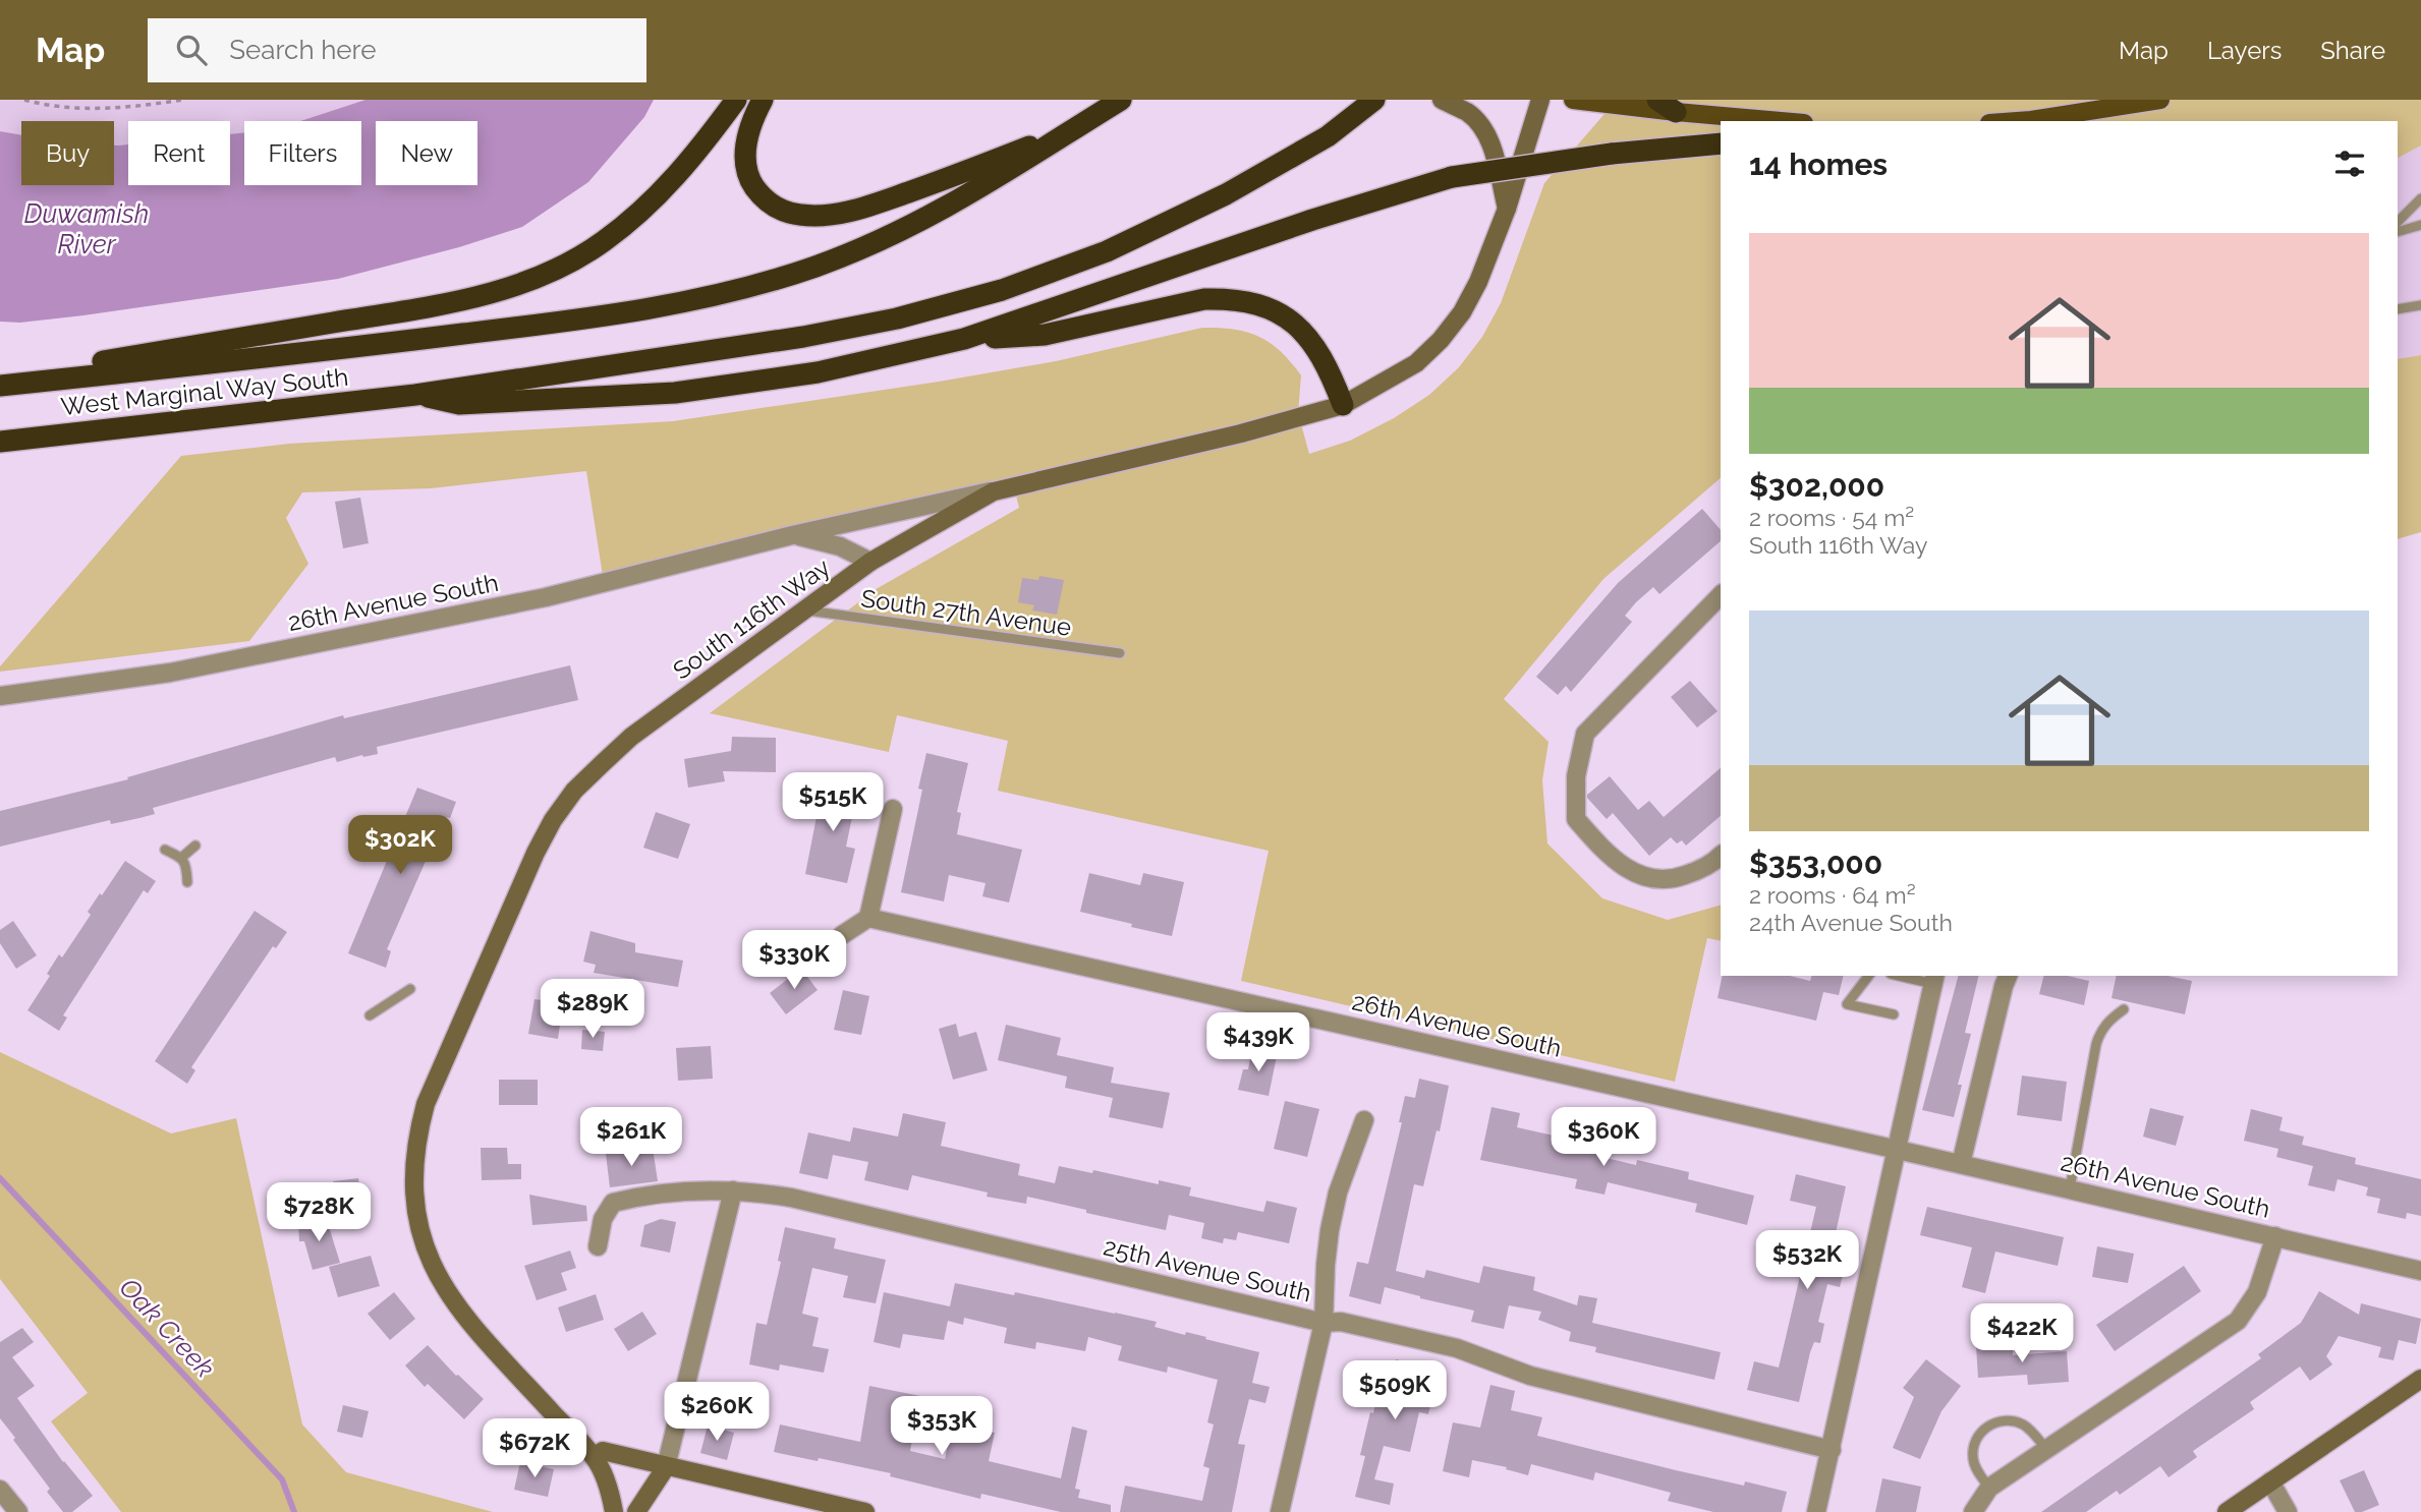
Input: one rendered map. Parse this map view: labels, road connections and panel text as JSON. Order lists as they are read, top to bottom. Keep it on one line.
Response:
{"streets":{"highway":["West Marginal Way South"],"street":["26th Avenue South","South 116th Way","25th Avenue South"],"lane":["South 27th Avenue"]},"crossings":[["26th Avenue South","South 116th Way"],["South 27th Avenue","South 116th Way"]],"water":["Duwamish River","Oak Creek"],"page":{"header":"Map","search":"Search here","nav":["Map","Layers","Share"],"chip":["Buy","Rent","Filters","New"],"heading":"14 homes","list":[{"name":"$302,000","note":"2 rooms · 54 m² · South 116th Way"},{"name":"$353,000","note":"2 rooms · 64 m² · 24th Avenue South"}],"price":["$515K","$302K","$330K","$289K","$439K","$261K","$360K","$728K","$532K","$422K","$509K","$260K","$353K","$672K"]}}
